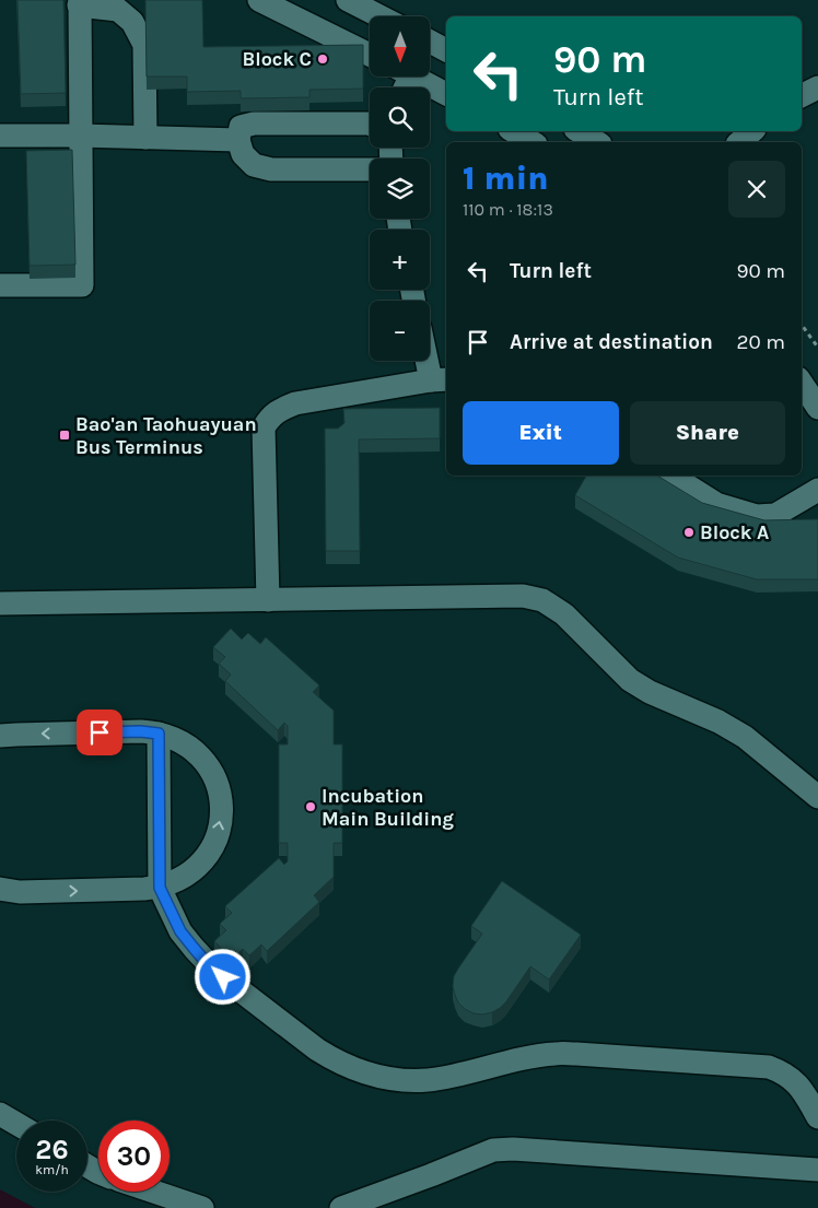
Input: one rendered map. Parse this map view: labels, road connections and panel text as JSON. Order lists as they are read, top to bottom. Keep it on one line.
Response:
{"places":{"other":["Block C","Block A","Incubation Main Building"],"transit":["Bao'an Taohuayuan Bus Terminus"]},"north":"bottom","page":{"map_buttons":["+","−"],"turn":["90 m","Turn left"],"heading":["1 min","110 m · 18:13"],"list":[{"name":"Turn left","value":"90 m"},{"name":"Arrive at destination","value":"20 m"}],"buttons":["Exit","Share"],"speed":"26 km/h","limit":"30"}}
